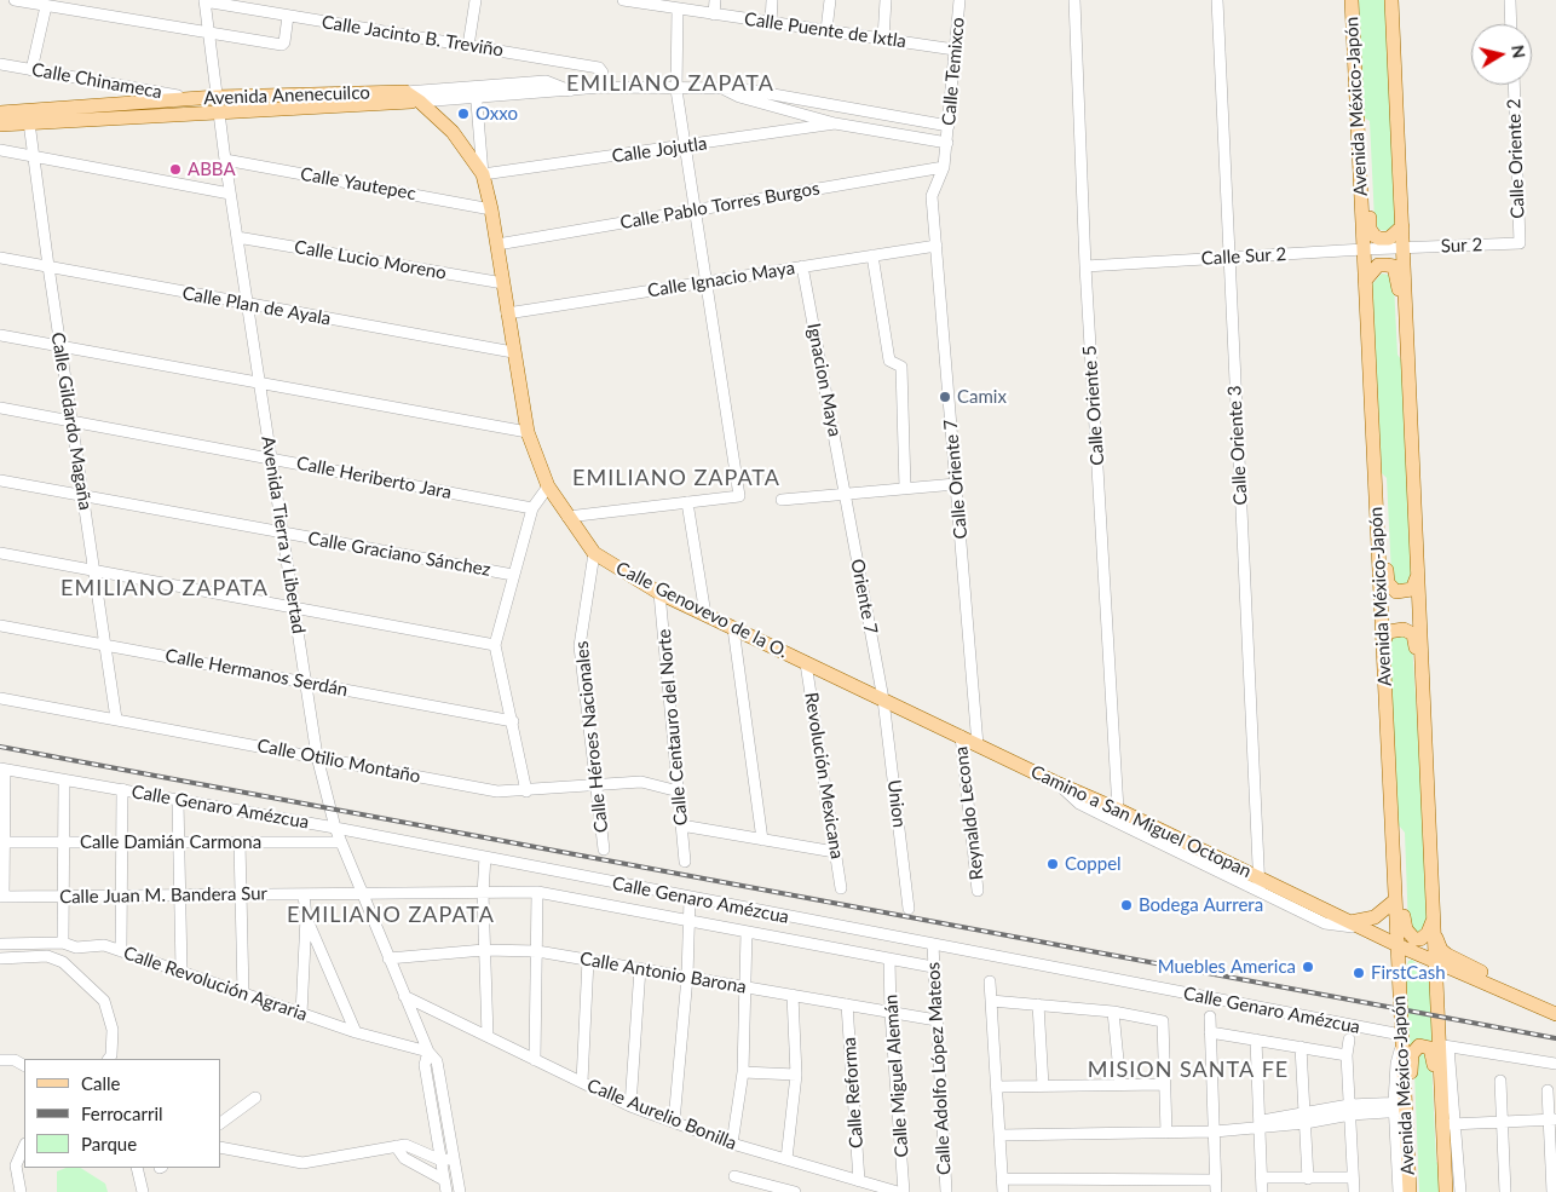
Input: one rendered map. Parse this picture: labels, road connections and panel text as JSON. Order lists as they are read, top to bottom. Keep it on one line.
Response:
{"streets":{"main road":["Avenida Anenecuilco","Avenida México-Japón","Calle Genovevo de la O.","Camino a San Miguel Octopan"],"street":["Calle Puente de Ixtla","Calle Jacinto B. Treviño","Calle Temixco","Calle Chinameca","Calle Jojutla","Calle Oriente 2","Calle Yautepec","Calle Pablo Torres Burgos","Sur 2","Calle Sur 2","Calle Lucio Moreno","Calle Ignacio Maya","Calle Plan de Ayala","Ignacion Maya","Calle Oriente 5","Calle Gildardo Magaña","Calle Oriente 3","Calle Heriberto Jara","Calle Oriente 7","Avenida Tierra y Libertad","Calle Graciano Sánchez","Oriente 7","Calle Hermanos Serdán","Calle Centauro del Norte","Calle Héroes Nacionales","Calle Otilio Montaño","Revolución Mexicana","Union","Calle Genaro Amézcua","Reynaldo Lecona","Calle Damián Carmona","Calle Juan M. Bandera Sur","Calle Antonio Barona","Calle Revolución Agraria","Calle Adolfo López Mateos","Calle Miguel Alemán","Calle Reforma","Calle Aurelio Bonilla"]},"crossings":[["Calle Puente de Ixtla","Calle Temixco"],["Calle Jacinto B. Treviño","Avenida Anenecuilco"],["Calle Jacinto B. Treviño","Avenida Tierra y Libertad"],["Calle Temixco","Avenida Anenecuilco"],["Calle Temixco","Calle Oriente 7"],["Calle Chinameca","Avenida Anenecuilco"],["Avenida Anenecuilco","Calle Jojutla"],["Avenida Anenecuilco","Calle Gildardo Magaña"],["Avenida Anenecuilco","Calle Oriente 7"],["Avenida Anenecuilco","Avenida Tierra y Libertad"],["Avenida Anenecuilco","Calle Genovevo de la O."],["Avenida México-Japón","Sur 2"],["Avenida México-Japón","Calle Sur 2"],["Avenida México-Japón","Calle Genaro Amézcua"],["Avenida México-Japón","Camino a San Miguel Octopan"],["Calle Jojutla","Calle Genovevo de la O."],["Calle Oriente 2","Sur 2"],["Calle Yautepec","Avenida Tierra y Libertad"],["Calle Yautepec","Calle Genovevo de la O."],["Calle Pablo Torres Burgos","Calle Oriente 7"],["Calle Pablo Torres Burgos","Calle Genovevo de la O."],["Sur 2","Calle Sur 2"],["Calle Sur 2","Calle Oriente 5"],["Calle Sur 2","Calle Oriente 3"],["Calle Lucio Moreno","Avenida Tierra y Libertad"],["Calle Lucio Moreno","Calle Genovevo de la O."],["Calle Ignacio Maya","Ignacion Maya"],["Calle Ignacio Maya","Calle Oriente 7"],["Calle Ignacio Maya","Calle Genovevo de la O."],["Calle Plan de Ayala","Calle Gildardo Magaña"],["Calle Plan de Ayala","Avenida Tierra y Libertad"],["Calle Plan de Ayala","Calle Genovevo de la O."],["Ignacion Maya","Oriente 7"],["Calle Oriente 5","Camino a San Miguel Octopan"],["Calle Gildardo Magaña","Calle Heriberto Jara"],["Calle Gildardo Magaña","Calle Graciano Sánchez"],["Calle Gildardo Magaña","Calle Hermanos Serdán"],["Calle Gildardo Magaña","Calle Otilio Montaño"],["Calle Oriente 3","Camino a San Miguel Octopan"],["Calle Heriberto Jara","Avenida Tierra y Libertad"],["Calle Oriente 7","Camino a San Miguel Octopan"],["Avenida Tierra y Libertad","Calle Graciano Sánchez"],["Avenida Tierra y Libertad","Calle Hermanos Serdán"],["Avenida Tierra y Libertad","Calle Otilio Montaño"],["Avenida Tierra y Libertad","Calle Genaro Amézcua"],["Avenida Tierra y Libertad","Calle Damián Carmona"],["Avenida Tierra y Libertad","Calle Juan M. Bandera Sur"],["Avenida Tierra y Libertad","Calle Antonio Barona"],["Avenida Tierra y Libertad","Calle Revolución Agraria"],["Avenida Tierra y Libertad","Calle Aurelio Bonilla"],["Oriente 7","Calle Genovevo de la O."],["Oriente 7","Union"],["Oriente 7","Camino a San Miguel Octopan"],["Calle Genovevo de la O.","Calle Centauro del Norte"],["Calle Genovevo de la O.","Calle Héroes Nacionales"],["Calle Genovevo de la O.","Revolución Mexicana"],["Calle Genovevo de la O.","Union"],["Calle Genovevo de la O.","Camino a San Miguel Octopan"],["Calle Centauro del Norte","Calle Otilio Montaño"],["Calle Héroes Nacionales","Calle Otilio Montaño"],["Union","Camino a San Miguel Octopan"],["Calle Genaro Amézcua","Calle Adolfo López Mateos"],["Reynaldo Lecona","Camino a San Miguel Octopan"],["Calle Juan M. Bandera Sur","Calle Adolfo López Mateos"],["Calle Juan M. Bandera Sur","Calle Miguel Alemán"],["Calle Antonio Barona","Calle Adolfo López Mateos"],["Calle Antonio Barona","Calle Miguel Alemán"],["Calle Antonio Barona","Calle Reforma"],["Calle Reforma","Calle Aurelio Bonilla"]],"districts":["EMILIANO ZAPATA","EMILIANO ZAPATA","EMILIANO ZAPATA","EMILIANO ZAPATA","MISION SANTA FE"],"places":["Oxxo","ABBA","Camix","Coppel","Bodega Aurrera","Muebles America","FirstCash"],"legend":["Calle","Ferrocarril","Parque"],"north":"right"}
